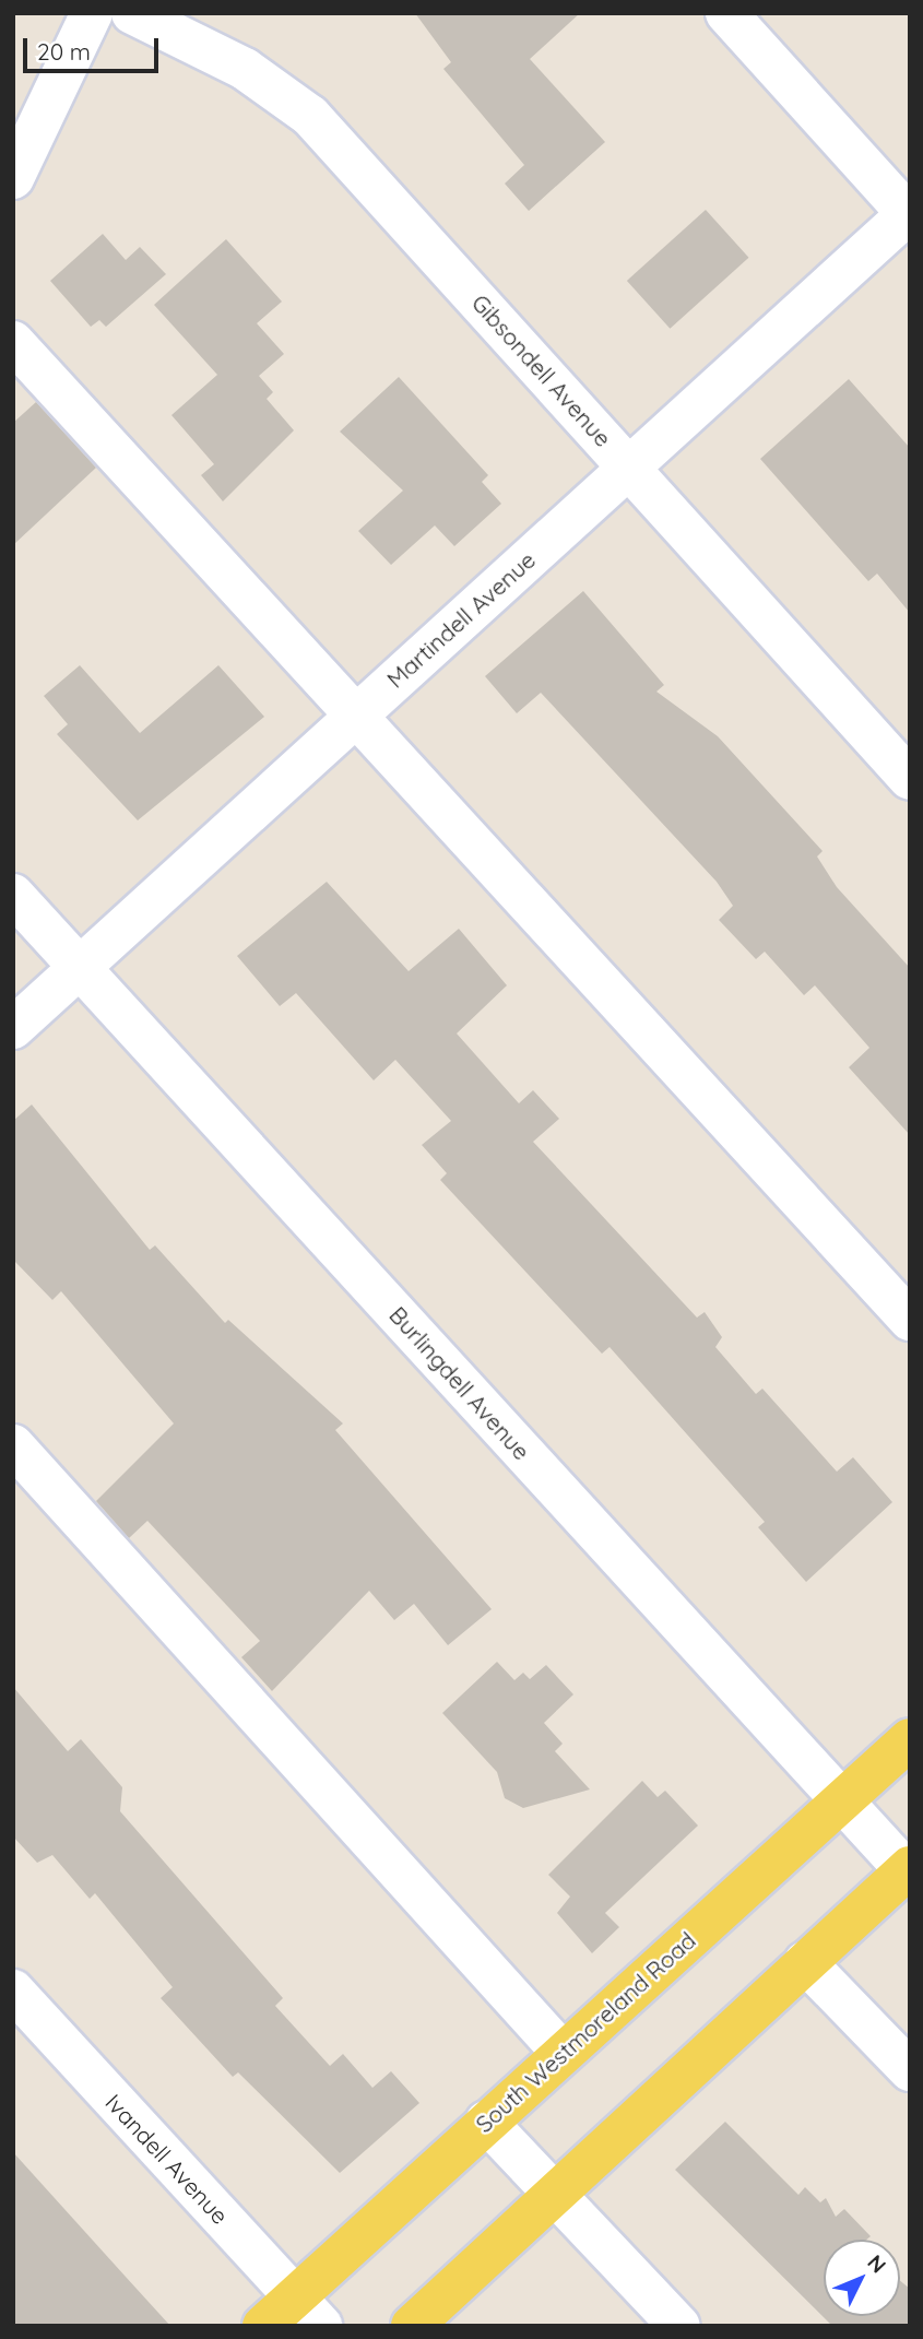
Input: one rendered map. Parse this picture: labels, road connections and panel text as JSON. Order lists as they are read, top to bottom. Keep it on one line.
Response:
{"streets":{"main road":["South Westmoreland Road"],"street":["Gibsondell Avenue","Martindell Avenue","Burlingdell Avenue","Ivandell Avenue"]},"crossings":[["Gibsondell Avenue","Martindell Avenue"],["Martindell Avenue","Burlingdell Avenue"],["Burlingdell Avenue","South Westmoreland Road"],["South Westmoreland Road","Ivandell Avenue"]],"scale_bar":"20 m","north":"top right"}
